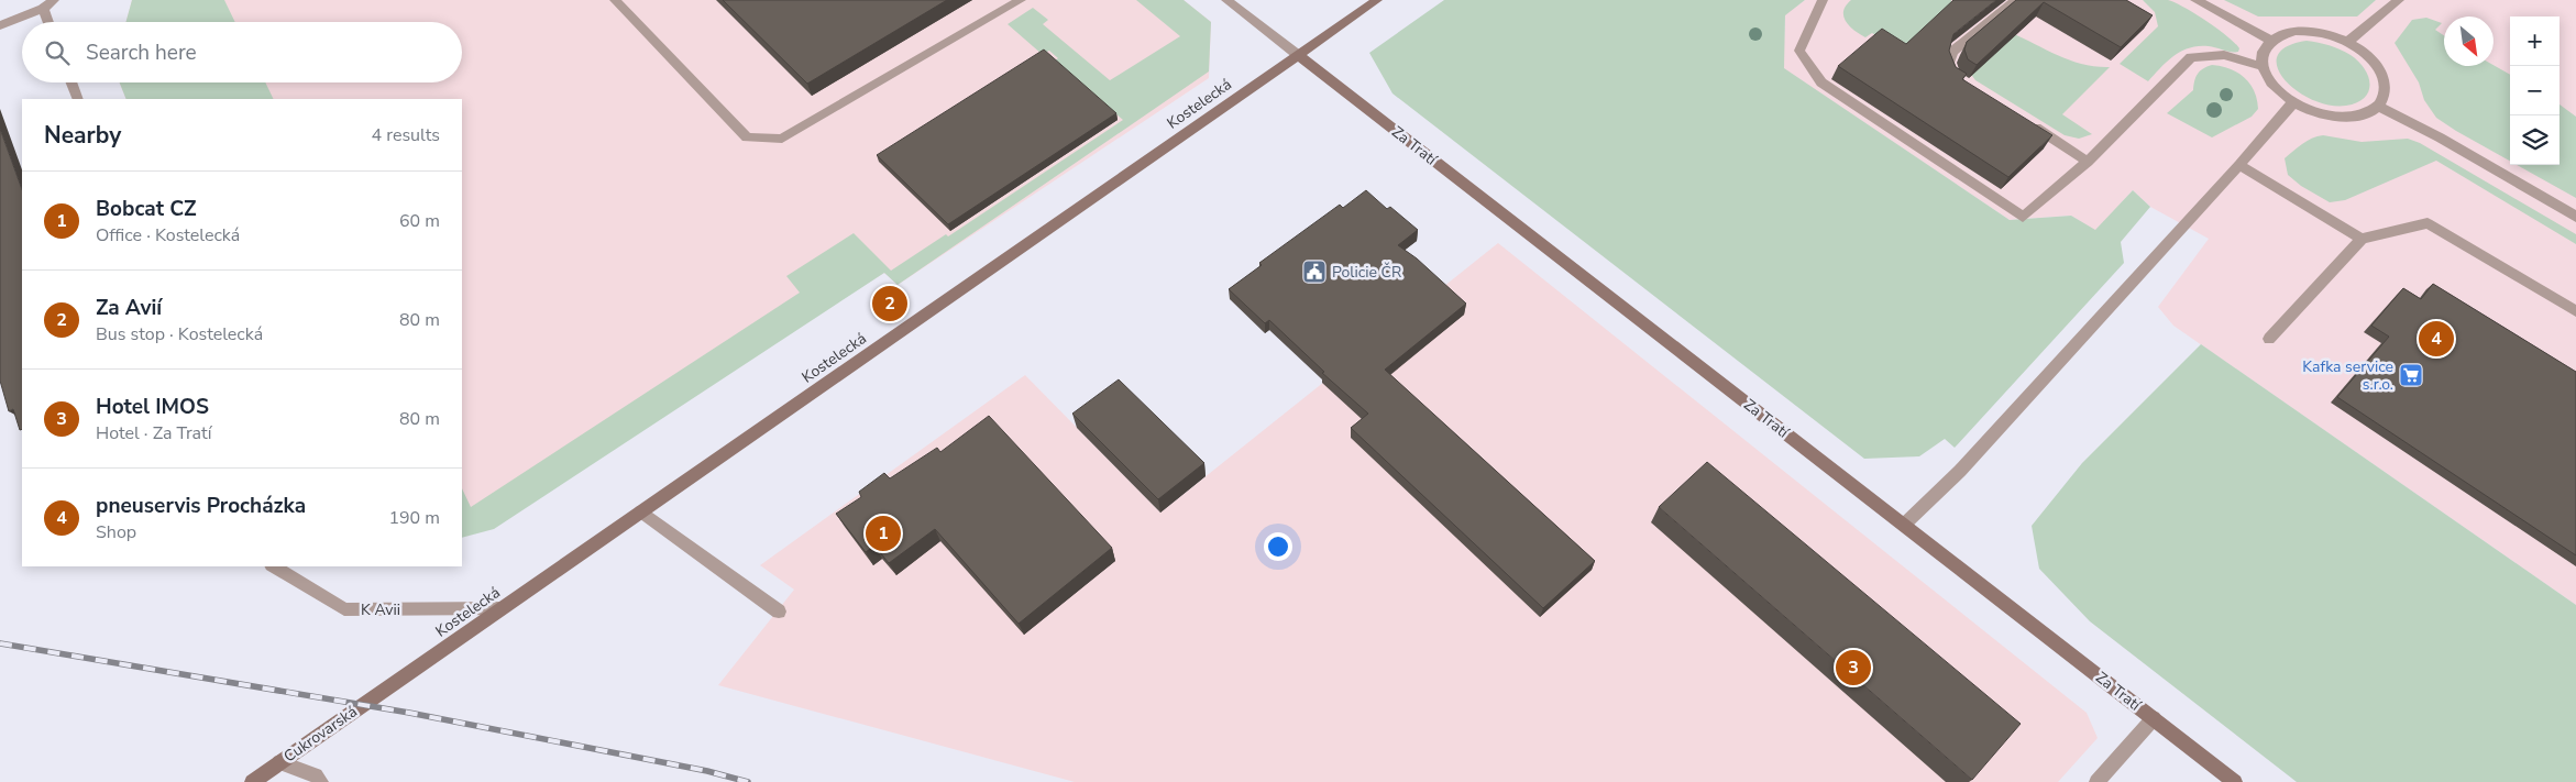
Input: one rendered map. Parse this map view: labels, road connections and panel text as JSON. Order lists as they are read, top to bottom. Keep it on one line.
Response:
{"streets":{"street":["Kostelecká","Za Tratí","K Avii","Cukrovarská"]},"crossings":[["Kostelecká","Za Tratí"],["Kostelecká","K Avii"],["Kostelecká","Cukrovarská"]],"places":{"public building":["Policie ČR"],"supermarket":["Kafka service s.r.o."]},"north":"bottom right","page":{"map_buttons":["+","−"],"search":"Search here","heading":["Nearby","4 results"],"list":[{"mark":"1","name":"Bobcat CZ","note":"Office · Kostelecká","value":"60 m"},{"mark":"2","name":"Za Avií","note":"Bus stop · Kostelecká","value":"80 m"},{"mark":"3","name":"Hotel IMOS","note":"Hotel · Za Tratí","value":"80 m"},{"mark":"4","name":"pneuservis Procházka","note":"Shop","value":"190 m"}],"pins":["2","4","1","3"]}}
